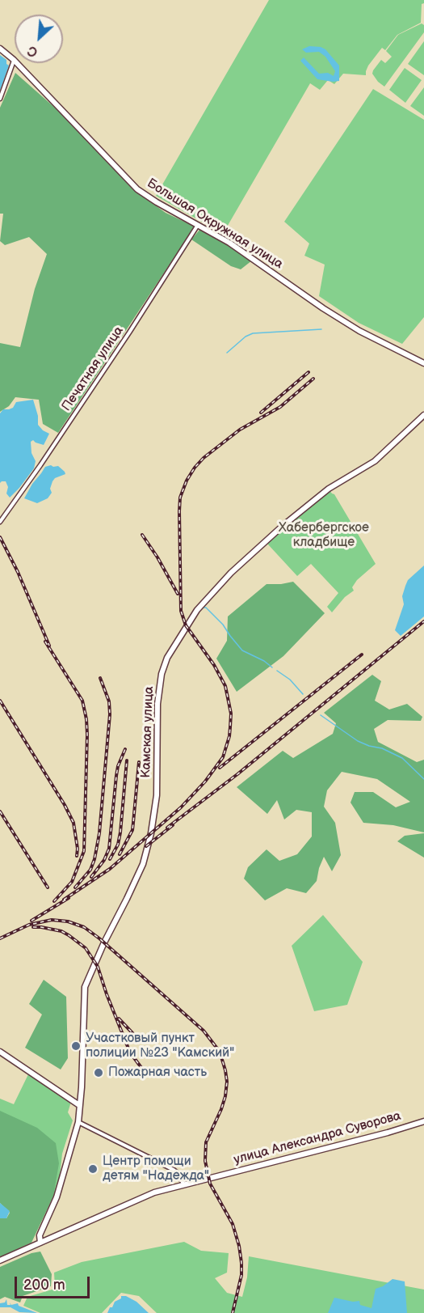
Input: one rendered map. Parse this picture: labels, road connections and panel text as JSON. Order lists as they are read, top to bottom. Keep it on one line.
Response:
{"streets":{"main road":["Большая Окружная улица","Камская улица","улица Александра Суворова"],"street":["Печатная улица"]},"crossings":[["Большая Окружная улица","Печатная улица"]],"parks":["Хабербергское кладбище"],"places":["Участковый пункт полиции №23 \"Камский\"","Пожарная часть","Центр помощи детям \"Надежда\""],"scale_bar":"200 m","north":"bottom left"}
